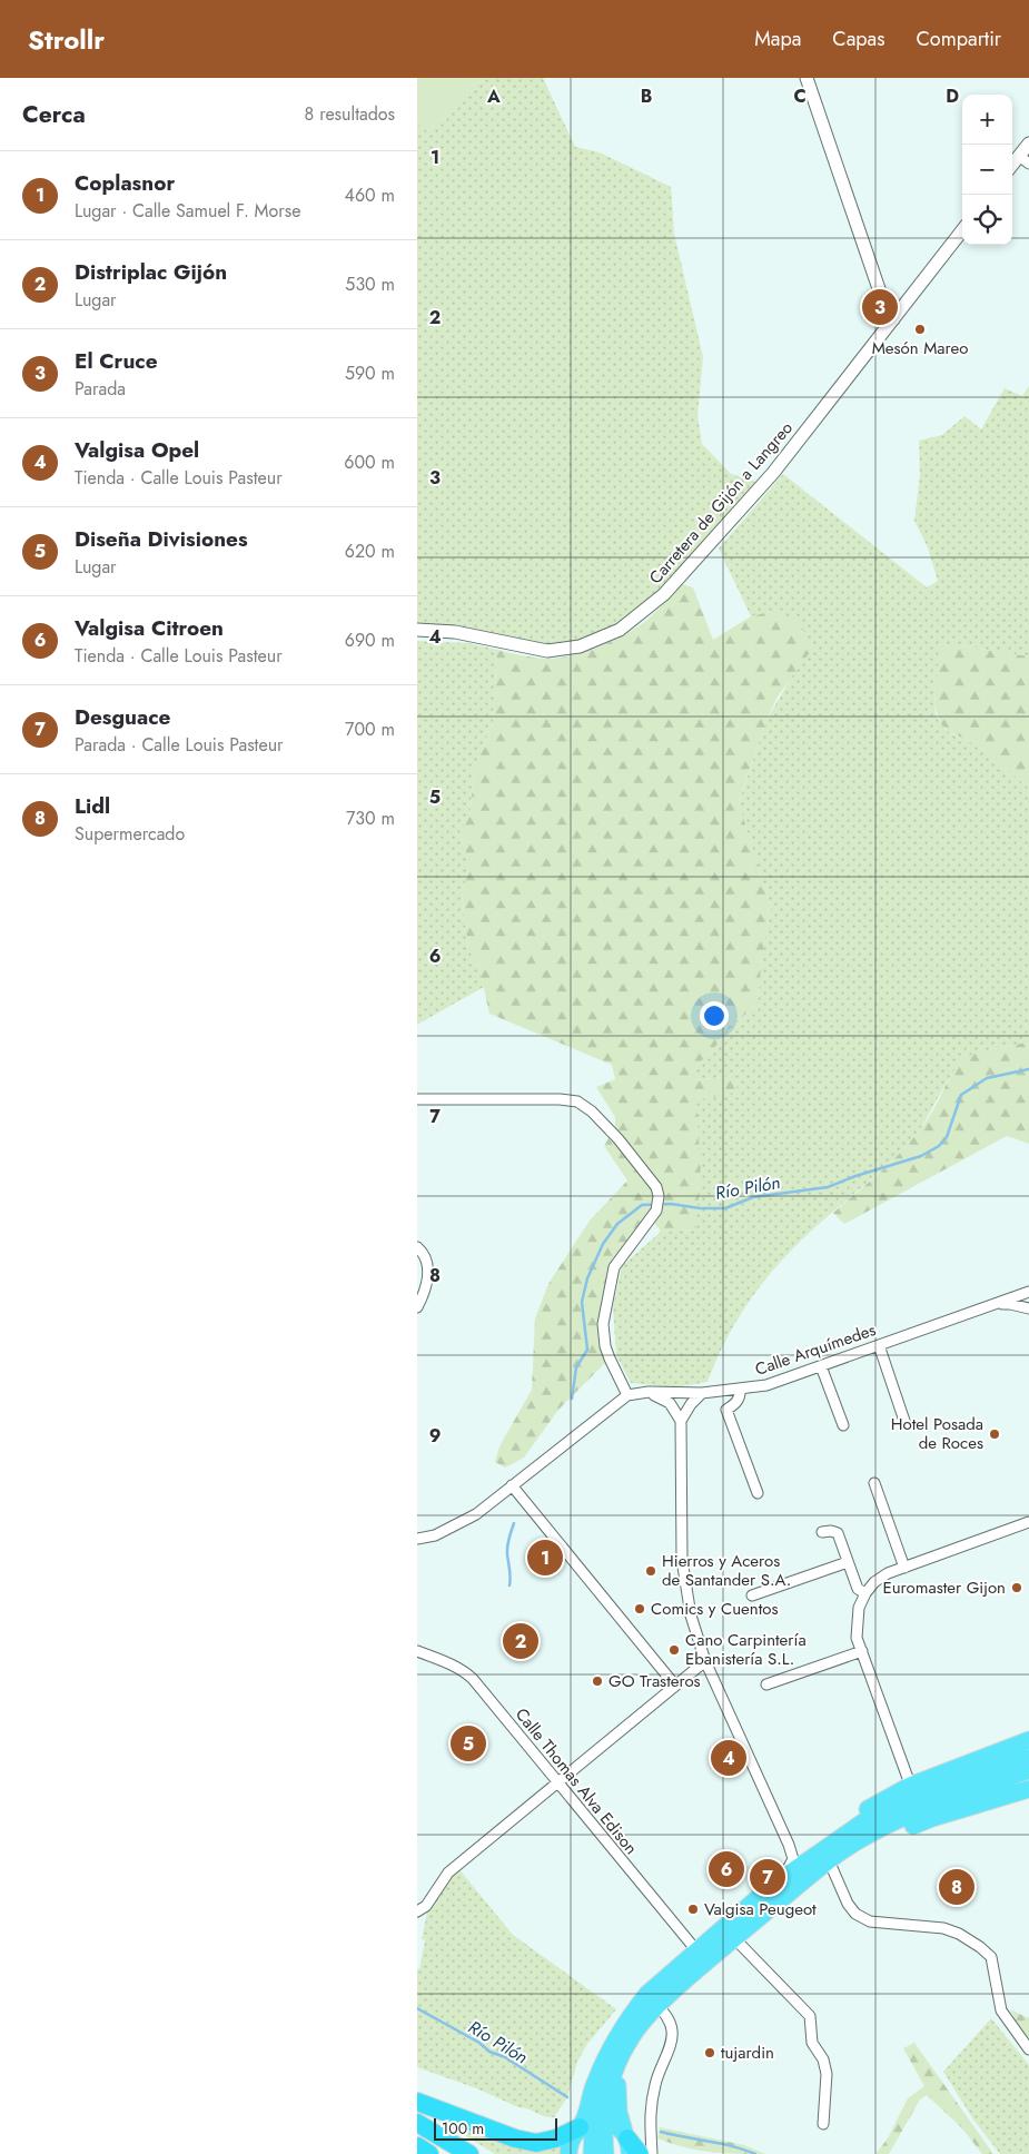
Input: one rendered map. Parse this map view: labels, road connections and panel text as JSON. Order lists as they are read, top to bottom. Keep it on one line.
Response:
{"streets":{"street":["Carretera de Gijón a Langreo","Calle Arquímedes","Calle Thomas Alva Edison"]},"water":["Río Pilón"],"places":["Mesón Mareo","Hotel Posada de Roces","Hierros y Aceros de Santander S.A.","Euromaster Gijon","Comics y Cuentos","Cano Carpintería Ebanistería S.L.","GO Trasteros","Valgisa Peugeot","tujardin"],"scale_bar":"100 m","page":{"header":"Strollr","nav":["Mapa","Capas","Compartir"],"heading":["Cerca","8 resultados"],"map_buttons":["+","−"],"list":[{"mark":"1","name":"Coplasnor","note":"Lugar · Calle Samuel F. Morse","value":"460 m"},{"mark":"2","name":"Distriplac Gijón","note":"Lugar","value":"530 m"},{"mark":"3","name":"El Cruce","note":"Parada","value":"590 m"},{"mark":"4","name":"Valgisa Opel","note":"Tienda · Calle Louis Pasteur","value":"600 m"},{"mark":"5","name":"Diseña Divisiones","note":"Lugar","value":"620 m"},{"mark":"6","name":"Valgisa Citroen","note":"Tienda · Calle Louis Pasteur","value":"690 m"},{"mark":"7","name":"Desguace","note":"Parada · Calle Louis Pasteur","value":"700 m"},{"mark":"8","name":"Lidl","note":"Supermercado","value":"730 m"}],"pins":["3","1","2","5","4","6","7","8"],"scale":"100 m"},"grid":{"columns":["A","B","C","D"],"rows":["1","2","3","4","5","6","7","8","9"]}}
